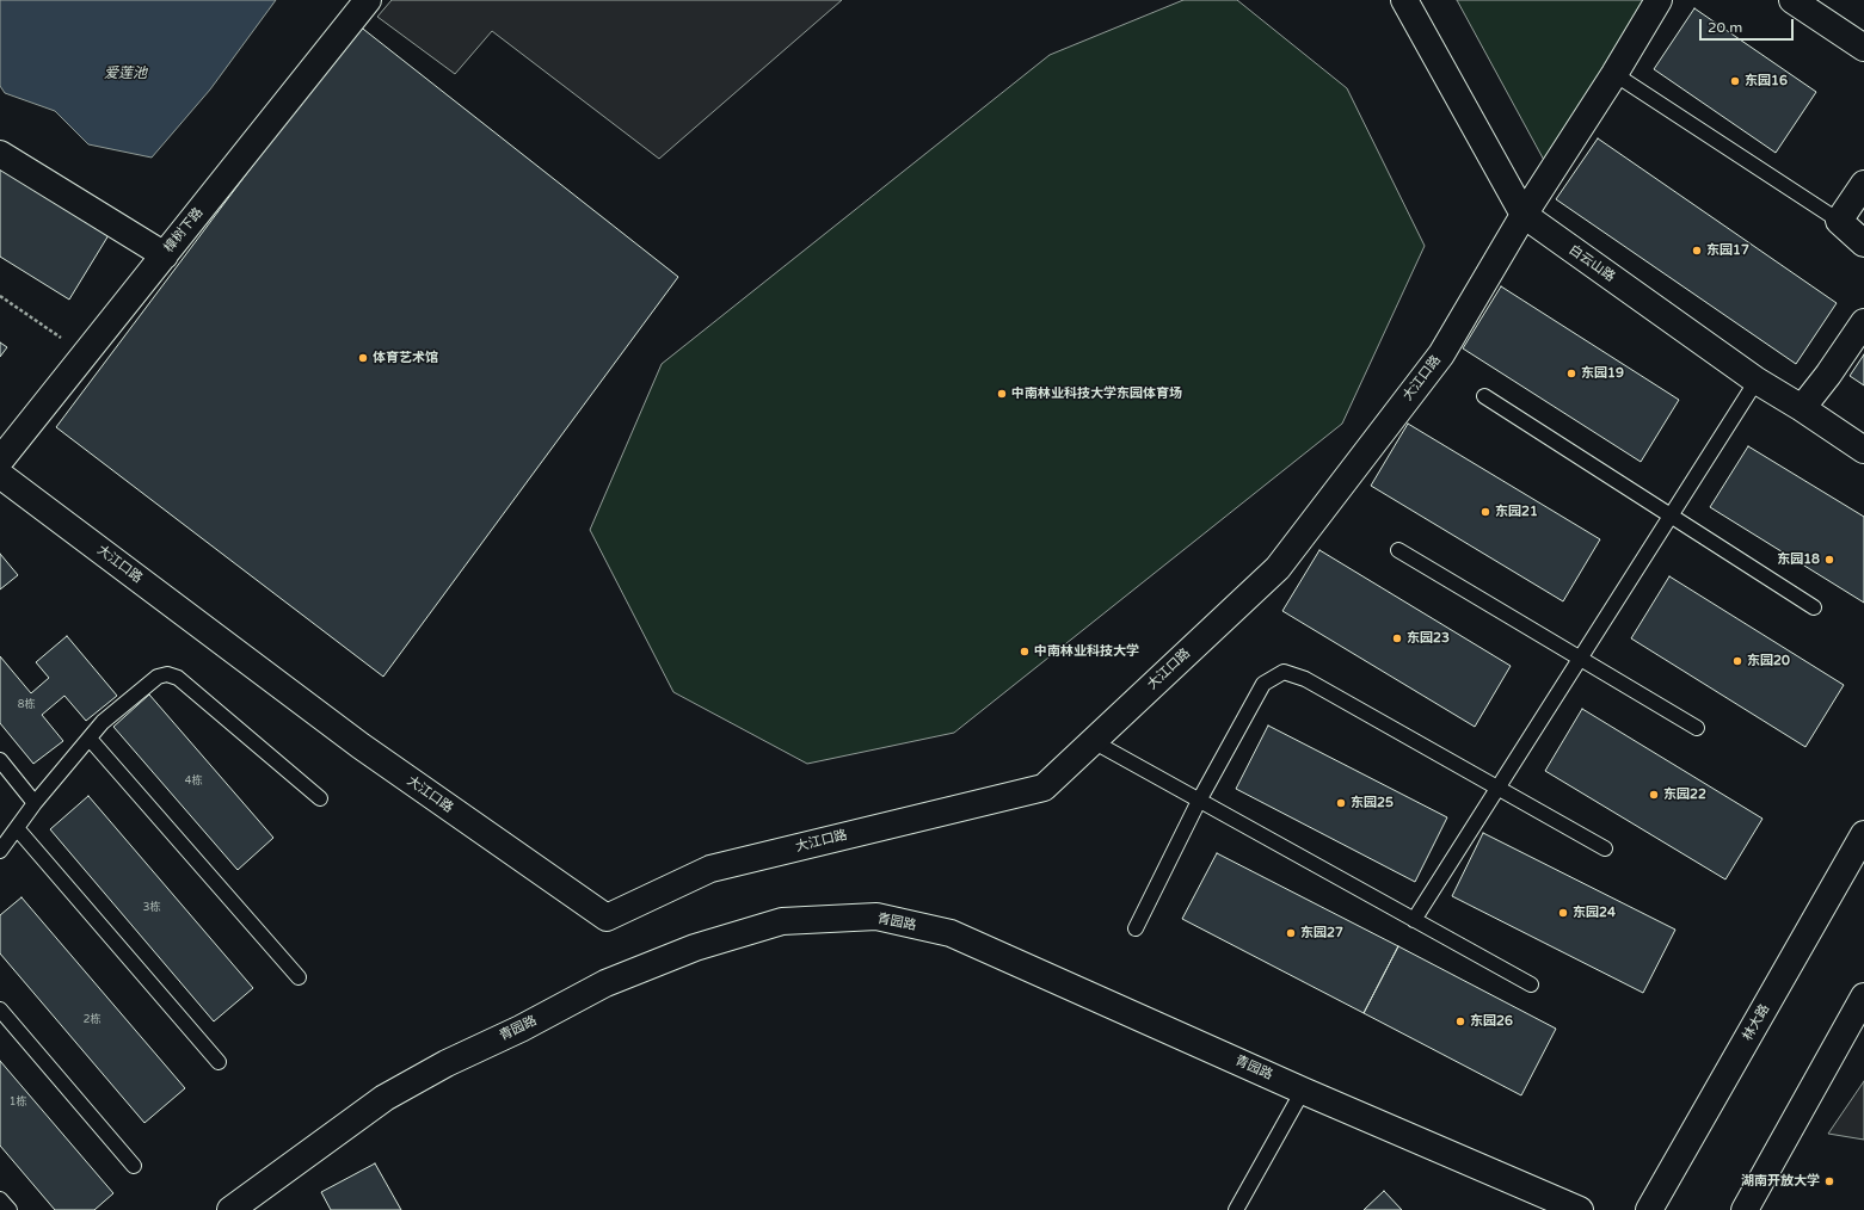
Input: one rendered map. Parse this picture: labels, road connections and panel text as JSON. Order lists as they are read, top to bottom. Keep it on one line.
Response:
{"streets":{"street":["樟树下路","白云山路","大江口路","青园路","林大路"]},"crossings":[["白云山路","大江口路"]],"water":["爱莲池"],"places":["东园16","东园17","体育艺术馆","东园19","中南林业科技大学东园体育场","东园21","东园18","东园23","中南林业科技大学","东园20","东园22","东园25","东园24","东园27","东园26","湖南开放大学"],"house_numbers":["8栋","4栋","3栋","2栋","1栋"],"scale_bar":"20 m"}
